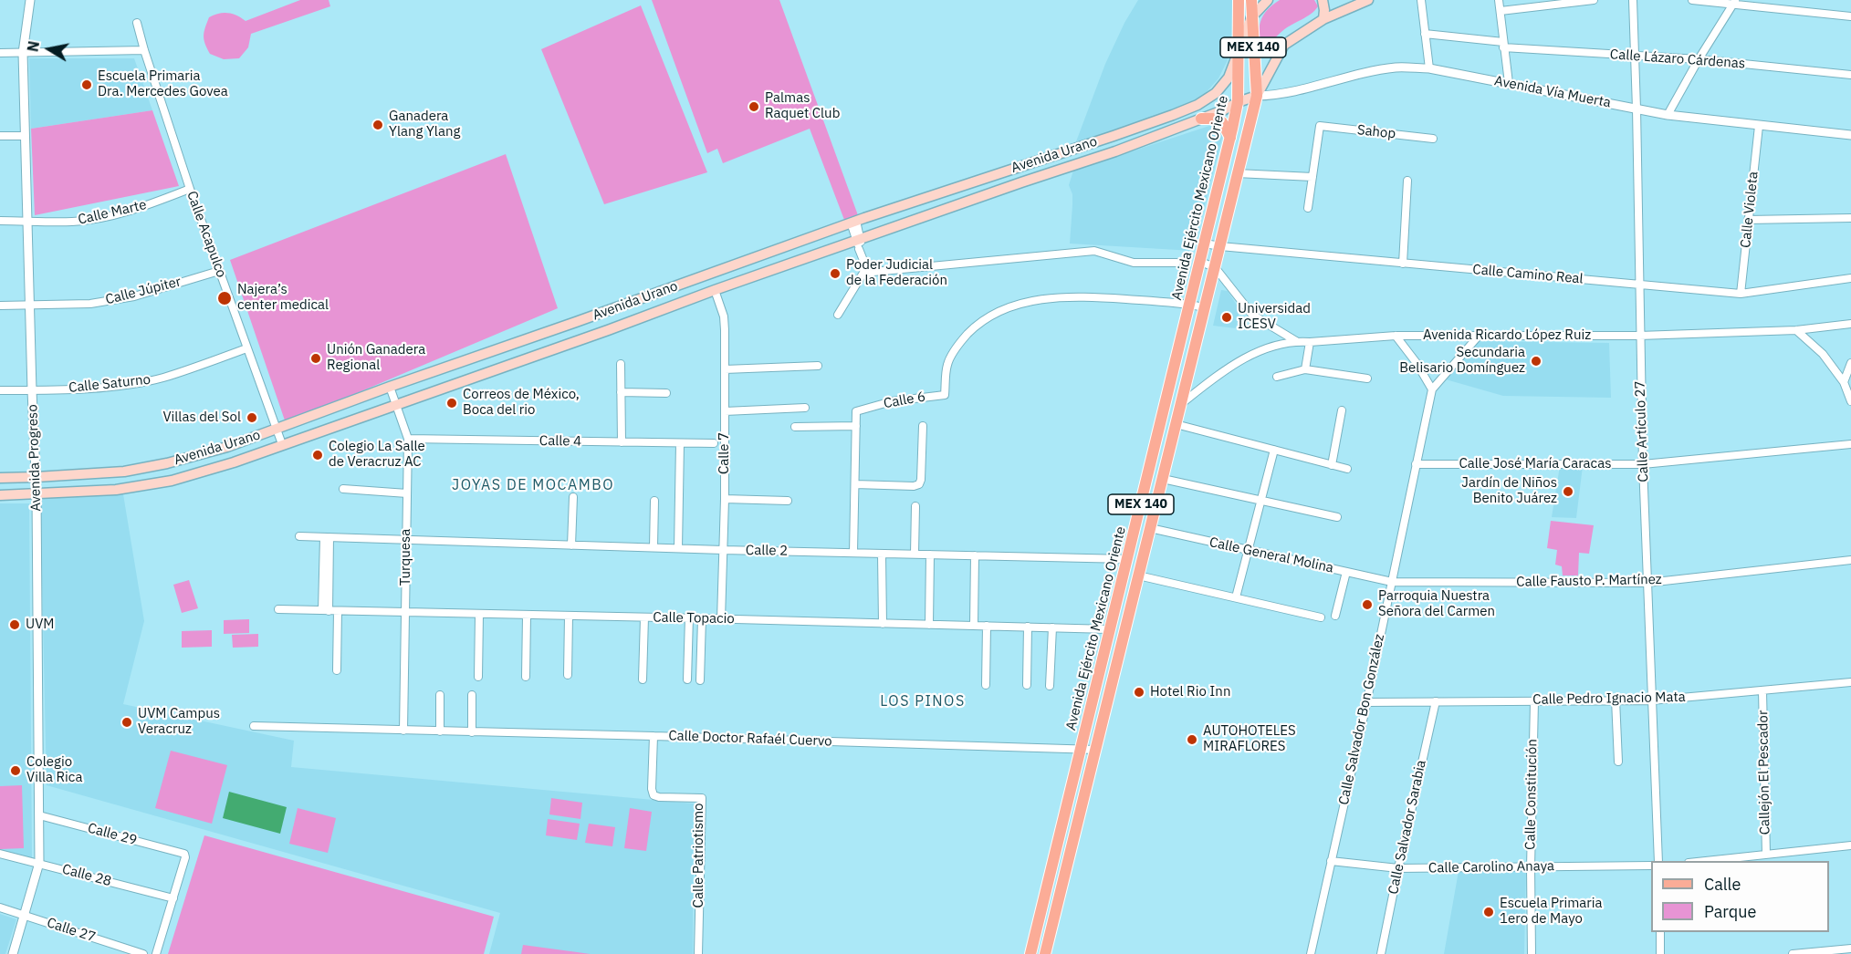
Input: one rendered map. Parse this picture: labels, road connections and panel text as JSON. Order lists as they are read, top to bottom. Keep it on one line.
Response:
{"streets":{"main road":["MEX 140","Avenida Urano","Avenida Ejército Mexicano Oriente"],"street":["Calle Lázaro Cárdenas","Avenida Vía Muerta","Sahop","Calle Violeta","Calle Marte","Calle Acapulco","Calle Camino Real","Calle Júpiter","Avenida Ricardo López Ruiz","Calle Saturno","Calle 6","Calle Artículo 27","Calle 4","Calle 7","Avenida Progreso","Calle José María Caracas","Calle 2","Calle General Molina","Turquesa","Calle Fausto P. Martínez","Calle Topacio","Calle Pedro Ignacio Mata","Calle Salvador Bon González","Calle Doctor Rafaél Cuervo","Callejón El Pescador","Calle Constitución","Calle Salvador Sarabia","Calle 29","Calle Patriotismo","Calle Carolino Anaya","Calle 28","Calle 27"]},"crossings":[["MEX 140","Avenida Vía Muerta"],["MEX 140","Avenida Urano"],["MEX 140","Avenida Ejército Mexicano Oriente"],["Calle Lázaro Cárdenas","Calle Artículo 27"],["Avenida Vía Muerta","Avenida Urano"],["Avenida Vía Muerta","Avenida Ejército Mexicano Oriente"],["Avenida Vía Muerta","Calle Violeta"],["Avenida Vía Muerta","Calle Artículo 27"],["Avenida Urano","Avenida Ejército Mexicano Oriente"],["Avenida Urano","Calle Acapulco"],["Avenida Urano","Calle 7"],["Avenida Urano","Avenida Progreso"],["Avenida Urano","Turquesa"],["Avenida Ejército Mexicano Oriente","Calle Camino Real"],["Avenida Ejército Mexicano Oriente","Avenida Ricardo López Ruiz"],["Avenida Ejército Mexicano Oriente","Calle 6"],["Avenida Ejército Mexicano Oriente","Calle 2"],["Avenida Ejército Mexicano Oriente","Calle General Molina"],["Avenida Ejército Mexicano Oriente","Calle Topacio"],["Avenida Ejército Mexicano Oriente","Calle Doctor Rafaél Cuervo"],["Calle Violeta","Calle Camino Real"],["Calle Marte","Calle Acapulco"],["Calle Marte","Avenida Progreso"],["Calle Acapulco","Calle Júpiter"],["Calle Acapulco","Calle Saturno"],["Calle Camino Real","Calle Artículo 27"],["Calle Júpiter","Avenida Progreso"],["Avenida Ricardo López Ruiz","Calle Artículo 27"],["Avenida Ricardo López Ruiz","Calle Salvador Bon González"],["Calle Saturno","Avenida Progreso"],["Calle Artículo 27","Calle José María Caracas"],["Calle Artículo 27","Calle Fausto P. Martínez"],["Calle Artículo 27","Calle Pedro Ignacio Mata"],["Calle 4","Turquesa"],["Calle 7","Calle 2"],["Calle 7","Calle Topacio"],["Avenida Progreso","Calle 29"],["Avenida Progreso","Calle 28"],["Avenida Progreso","Calle 27"],["Calle José María Caracas","Calle Salvador Bon González"],["Calle 2","Turquesa"],["Calle General Molina","Calle Fausto P. Martínez"],["Calle General Molina","Calle Salvador Bon González"],["Turquesa","Calle Topacio"],["Turquesa","Calle Doctor Rafaél Cuervo"],["Calle Fausto P. Martínez","Calle Salvador Bon González"],["Calle Pedro Ignacio Mata","Calle Salvador Bon González"],["Calle Pedro Ignacio Mata","Callejón El Pescador"],["Calle Pedro Ignacio Mata","Calle Constitución"],["Calle Pedro Ignacio Mata","Calle Salvador Sarabia"],["Calle Salvador Bon González","Calle Carolino Anaya"],["Calle Doctor Rafaél Cuervo","Calle Patriotismo"],["Calle Constitución","Calle Carolino Anaya"],["Calle Salvador Sarabia","Calle Carolino Anaya"],["Calle 29","Calle 28"]],"districts":["JOYAS DE MOCAMBO","LOS PINOS"],"places":["Escuela Primaria Dra. Mercedes Govea","Palmas Raquet Club","Ganadera Ylang Ylang","Poder Judicial de la Federación","Najera’s center medical","Universidad ICESV","Unión Ganadera Regional","Secundaria Belisario Domínguez","Correos de México, Boca del rio","Villas del Sol","Colegio La Salle de Veracruz AC","Jardín de Niños Benito Juárez","Parroquia Nuestra Señora del Carmen","UVM","Hotel Rio Inn","UVM Campus Veracruz","AUTOHOTELES MIRAFLORES","Colegio Villa Rica","Escuela Primaria 1ero de Mayo"],"legend":["Calle","Parque"],"north":"left"}
